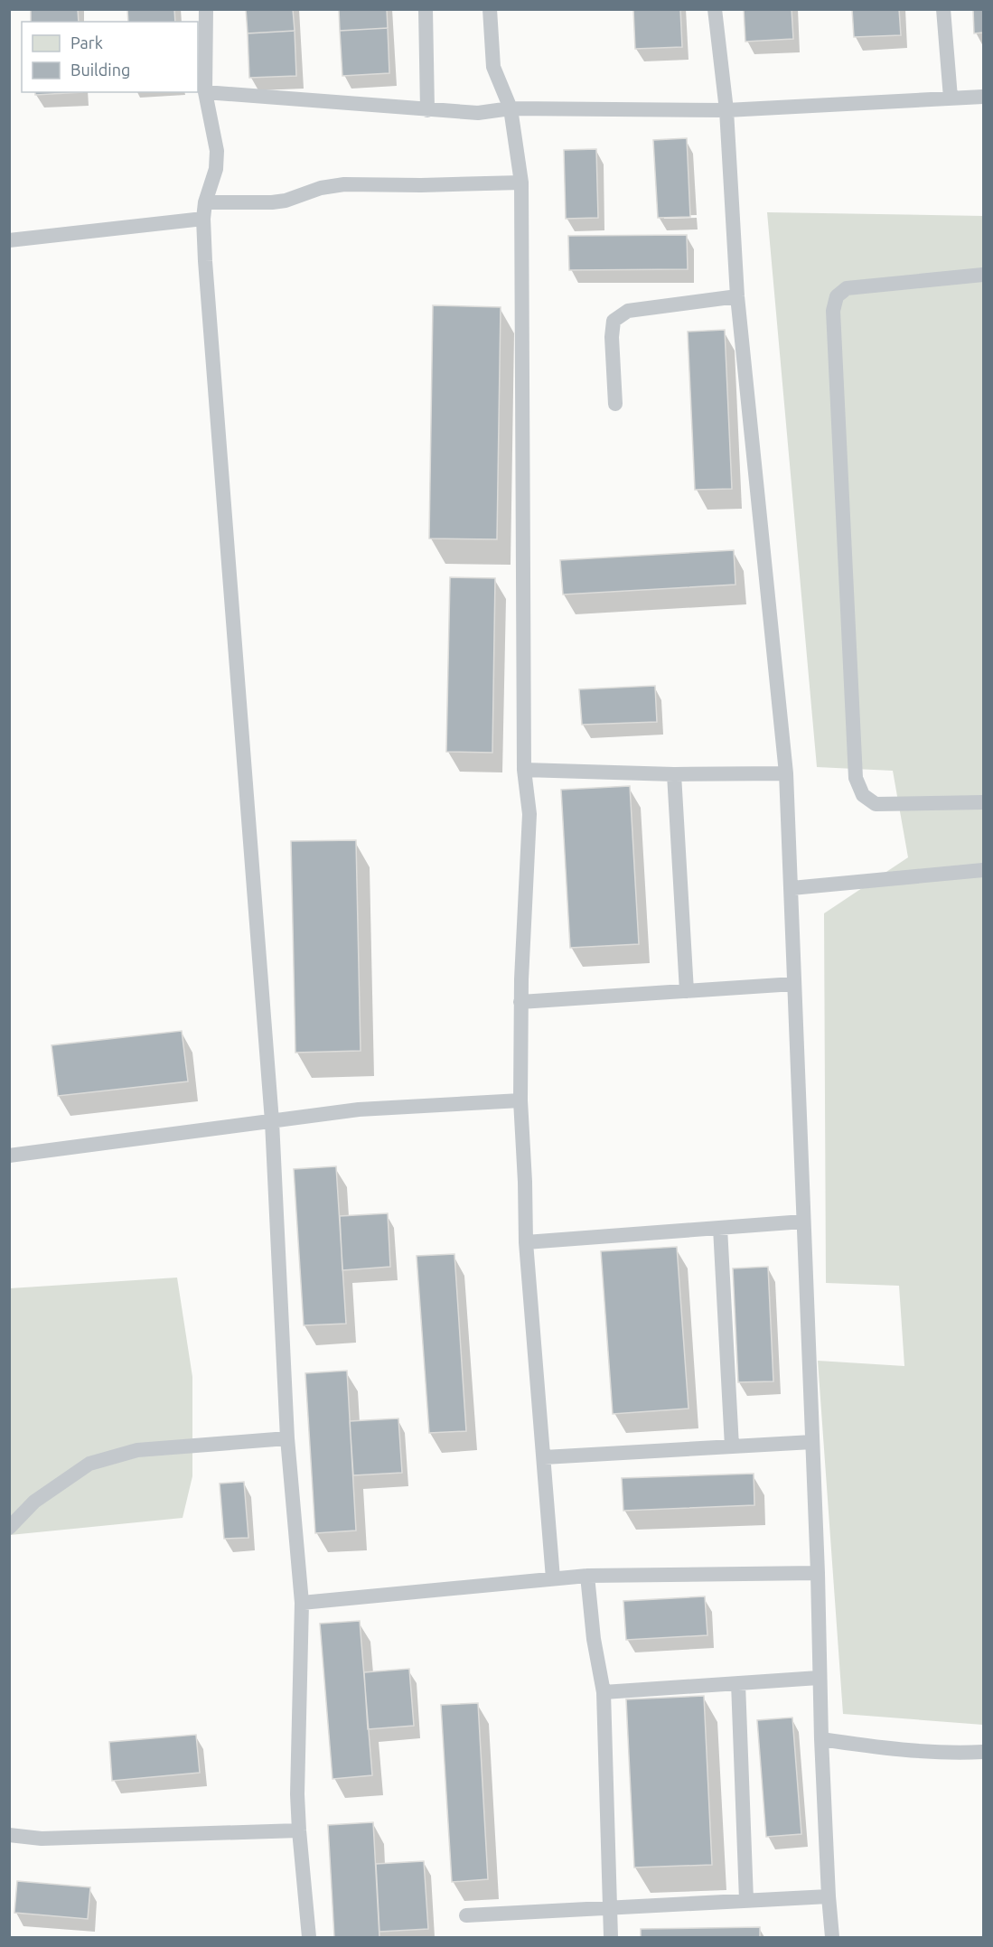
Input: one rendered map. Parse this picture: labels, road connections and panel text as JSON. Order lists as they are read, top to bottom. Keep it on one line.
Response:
{"legend":["Park","Building"]}
